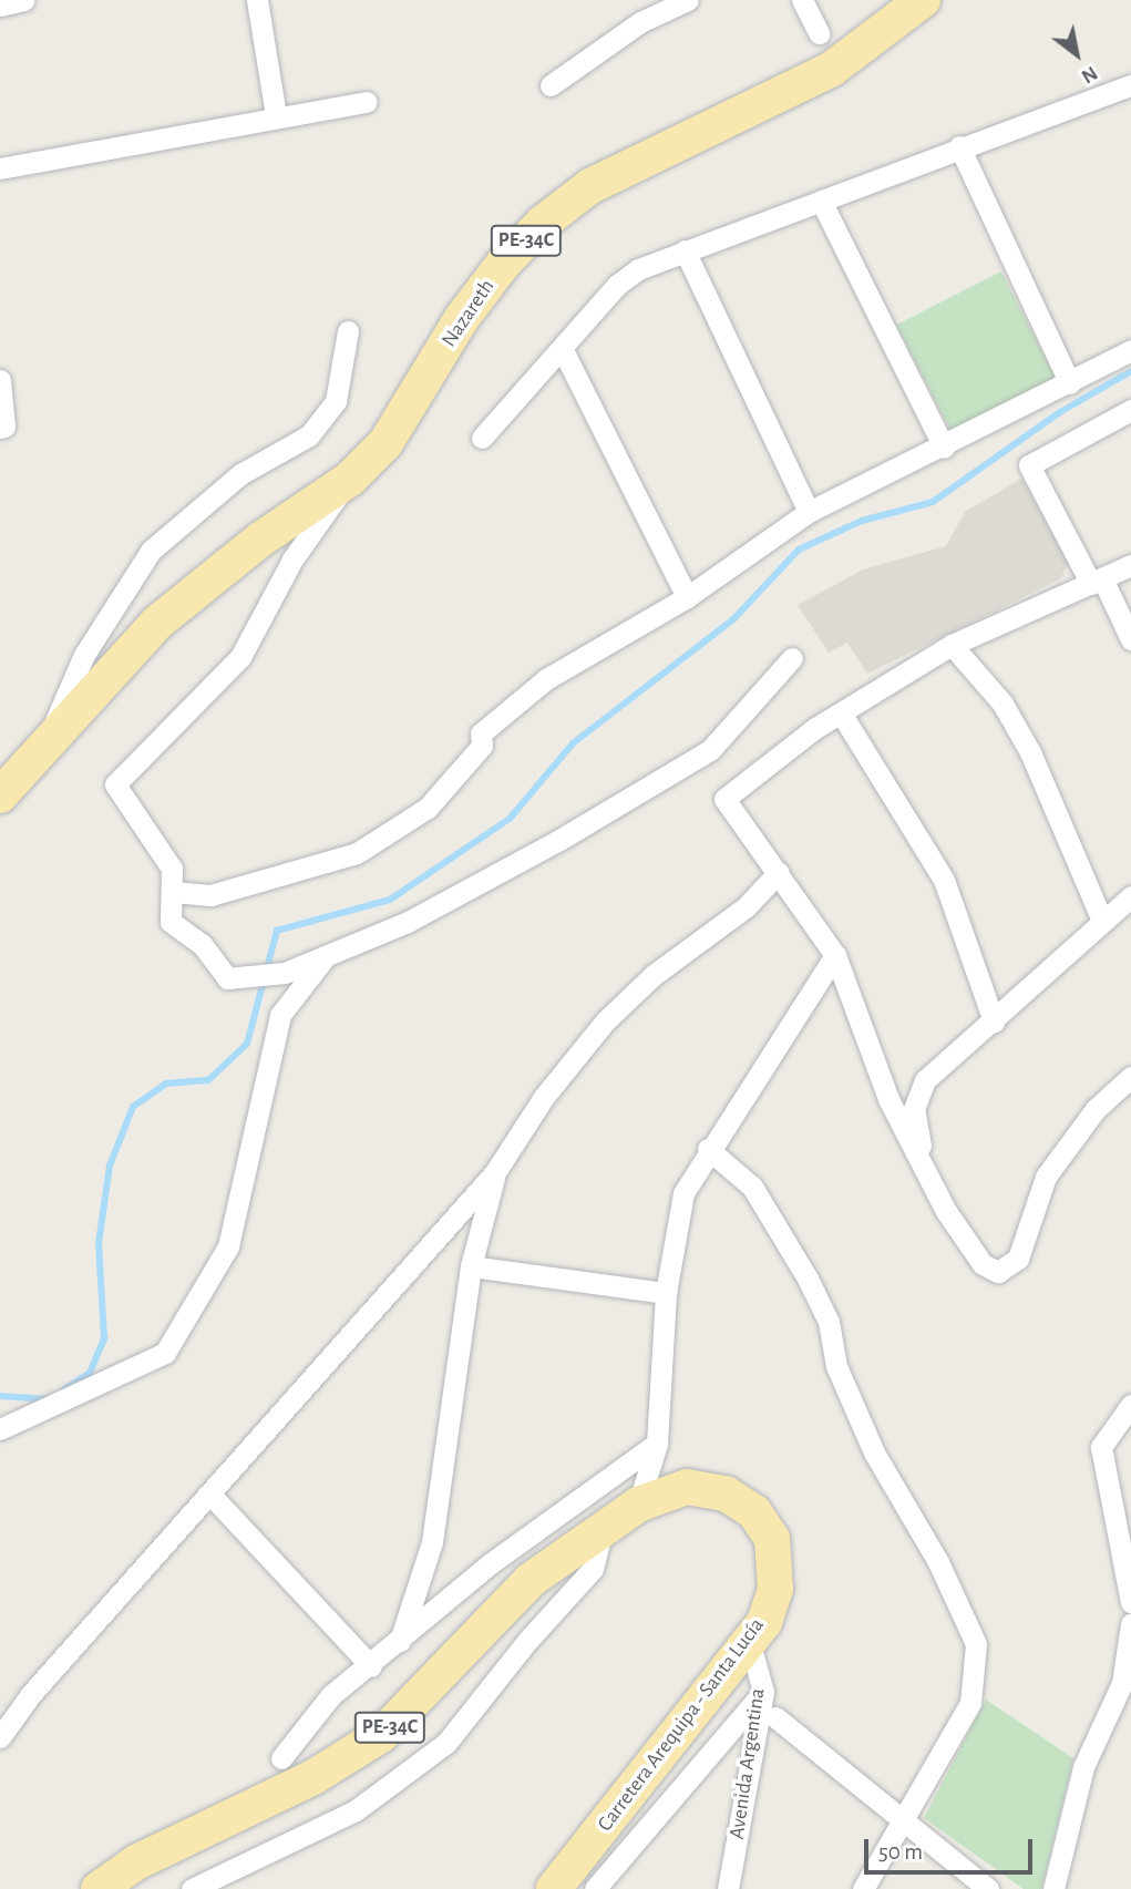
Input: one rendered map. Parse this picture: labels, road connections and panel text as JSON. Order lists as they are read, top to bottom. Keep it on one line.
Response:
{"streets":{"main road":["PE-34C","Nazareth","Carretera Arequipa - Santa Lucía"],"street":["Avenida Argentina"]},"crossings":[["PE-34C","Nazareth"],["Carretera Arequipa - Santa Lucía","Avenida Argentina"]],"scale_bar":"50 m","north":"bottom right"}
